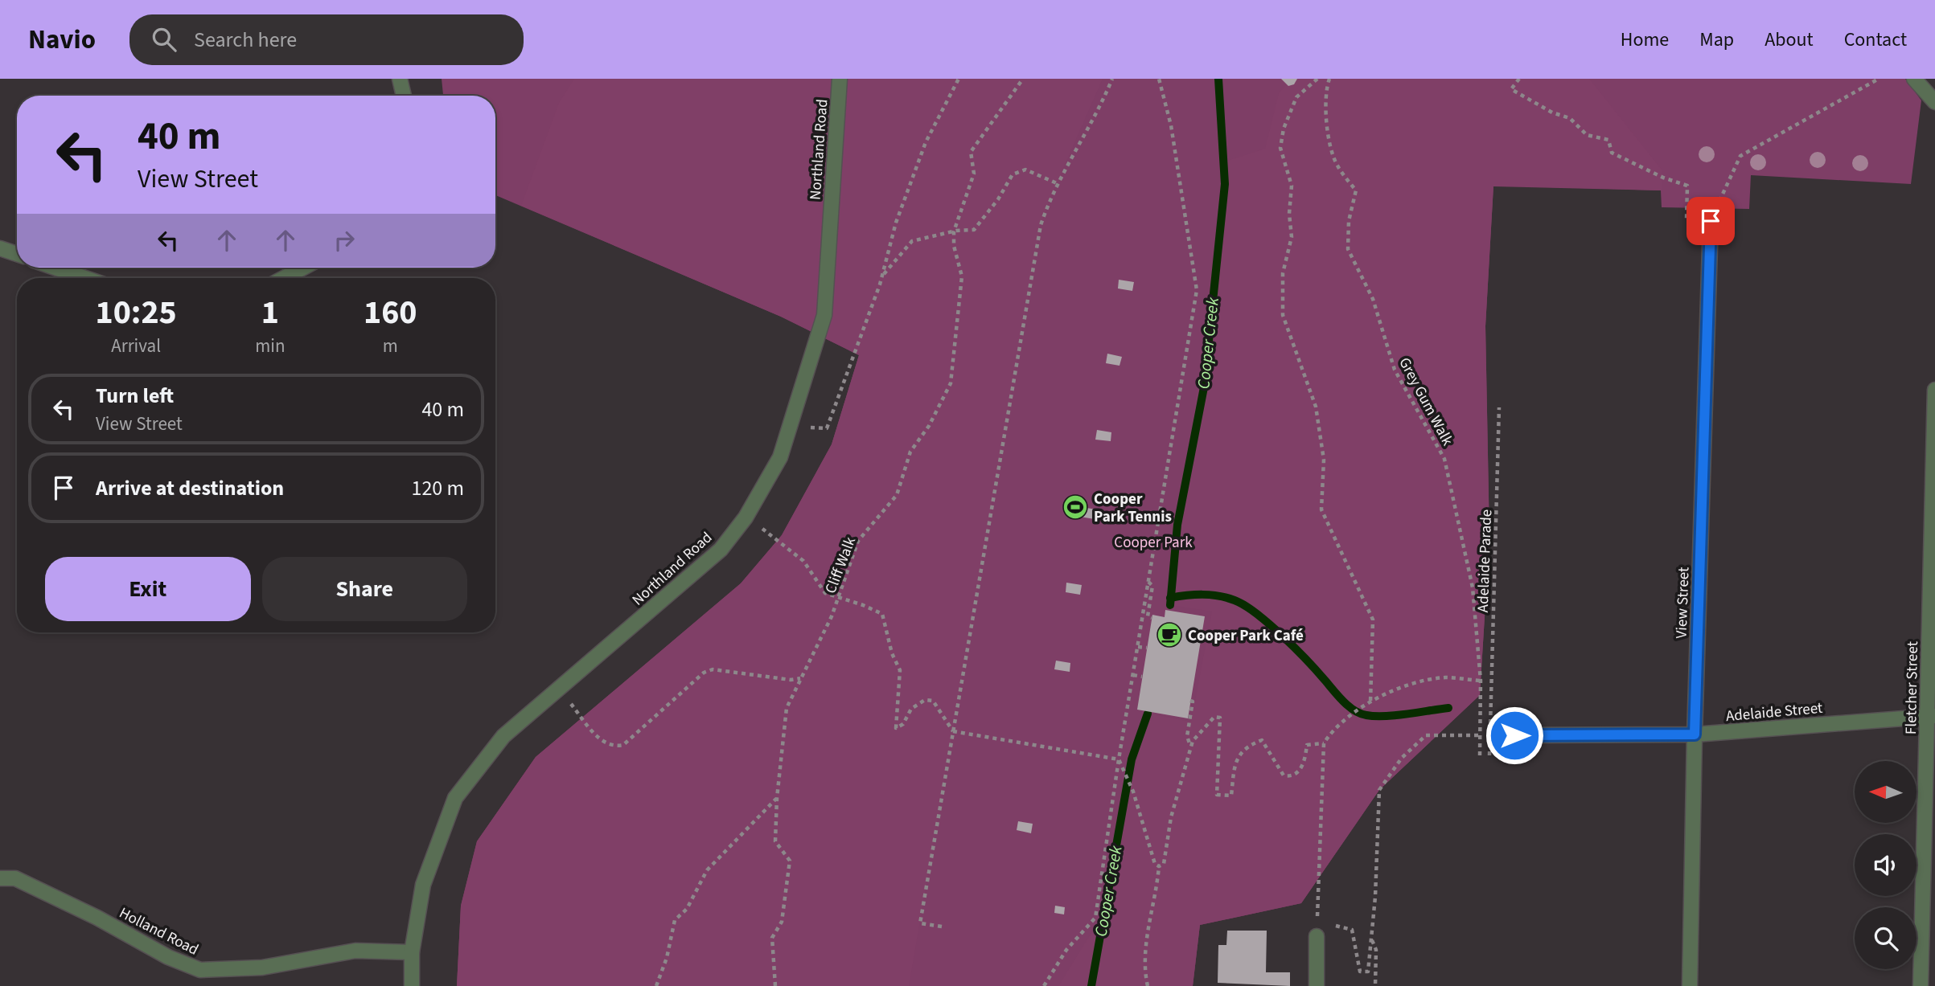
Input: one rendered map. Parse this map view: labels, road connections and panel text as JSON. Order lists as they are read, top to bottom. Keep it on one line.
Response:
{"streets":{"street":["Northland Road","View Street","Fletcher Street","Adelaide Street","Holland Road"],"path":["Grey Gum Walk","Adelaide Parade","Cliff Walk"]},"crossings":[["Northland Road","Holland Road"],["View Street","Adelaide Street"],["Fletcher Street","Adelaide Street"]],"water":["Cooper Creek"],"parks":["Cooper Park"],"places":{"sports":["Cooper Park Tennis"],"cafe":["Cooper Park Café"]},"north":"left","page":{"header":"Navio","search":"Search here","nav":["Home","Map","About","Contact"],"turn":["40 m","View Street"],"eta":["10:25","Arrival","1","min","160","m"],"list":[{"name":"Turn left","note":"View Street","value":"40 m"},{"name":"Arrive at destination","value":"120 m"}],"buttons":["Exit","Share"]}}
